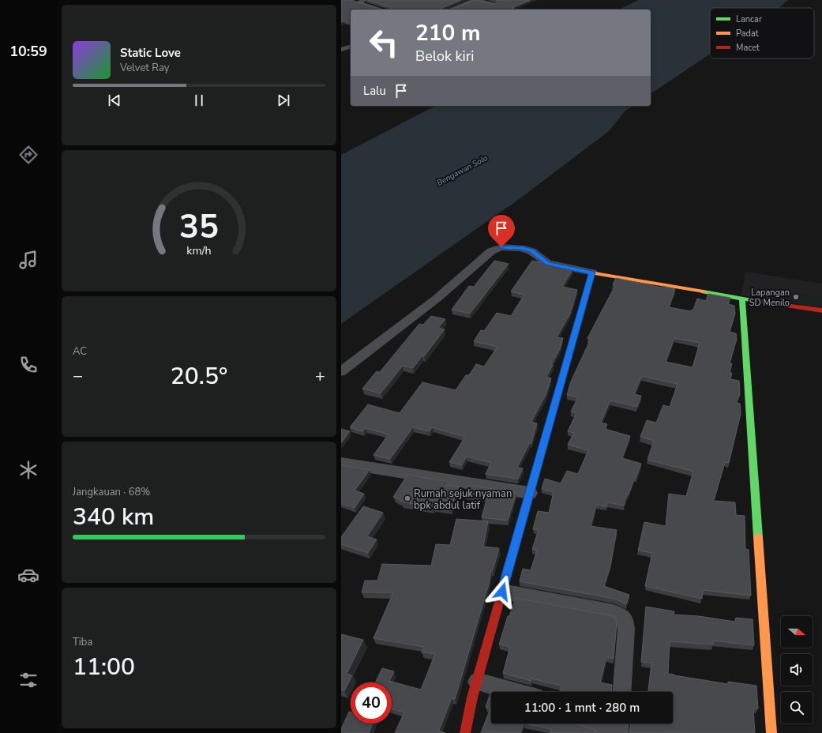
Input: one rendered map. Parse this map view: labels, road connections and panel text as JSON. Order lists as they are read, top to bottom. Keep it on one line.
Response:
{"water":["Bengawan Solo"],"places":["Lapangan SD Menilo","Rumah sejuk nyaman bpk abdul latif"],"legend":["Lancar","Padat","Macet"],"north":"right","page":{"tabs":"10:59","turn":["210 m","Belok kiri"],"song":["Static Love","Velvet Ray"],"then":"Lalu","tile":["AC",["Jangkauan · 68%","340 km"],["Tiba","11:00"]],"heat":["−","20.5°","+"],"limit":"40","trip":"11:00 · 1 mnt · 280 m","gauge":["35","km/h"]}}
